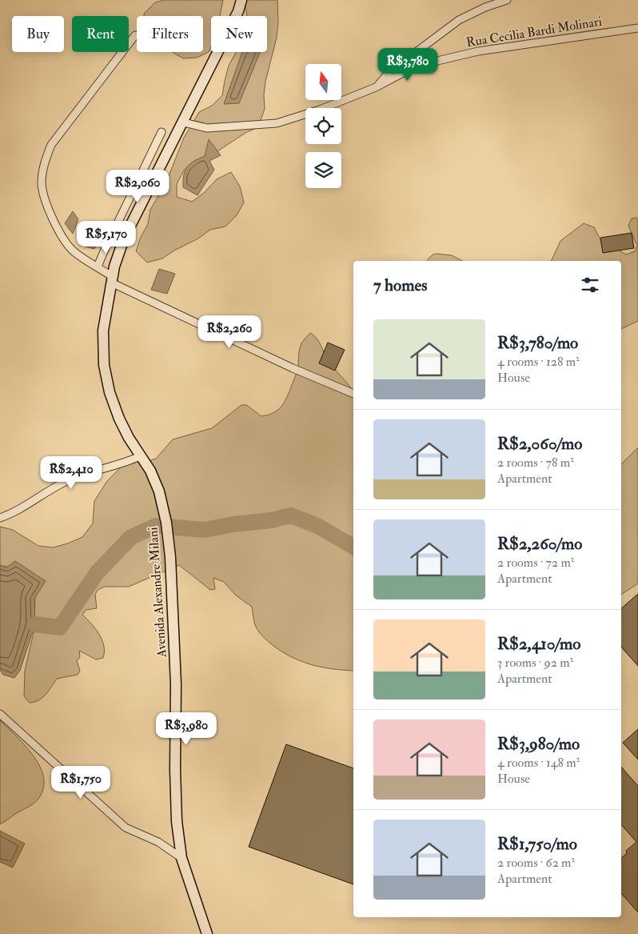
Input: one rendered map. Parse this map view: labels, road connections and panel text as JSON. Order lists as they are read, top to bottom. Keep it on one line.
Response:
{"streets":{"street":["Rua Cecilia Bardi Molinari","Avenida Alexandre Milani"]},"crossings":[["Rua Cecilia Bardi Molinari","Avenida Alexandre Milani"]],"north":"top","page":{"chip":["Buy","Rent","Filters","New"],"price":["R$3,780","R$2,060","R$5,170","R$2,260","R$2,410","R$3,980","R$1,750"],"heading":"7 homes","list":[{"name":"R$3,780/mo","note":"4 rooms · 128 m² · House"},{"name":"R$2,060/mo","note":"2 rooms · 78 m² · Apartment"},{"name":"R$2,260/mo","note":"2 rooms · 72 m² · Apartment"},{"name":"R$2,410/mo","note":"3 rooms · 92 m² · Apartment"},{"name":"R$3,980/mo","note":"4 rooms · 148 m² · House"},{"name":"R$1,750/mo","note":"2 rooms · 62 m² · Apartment"}]}}
